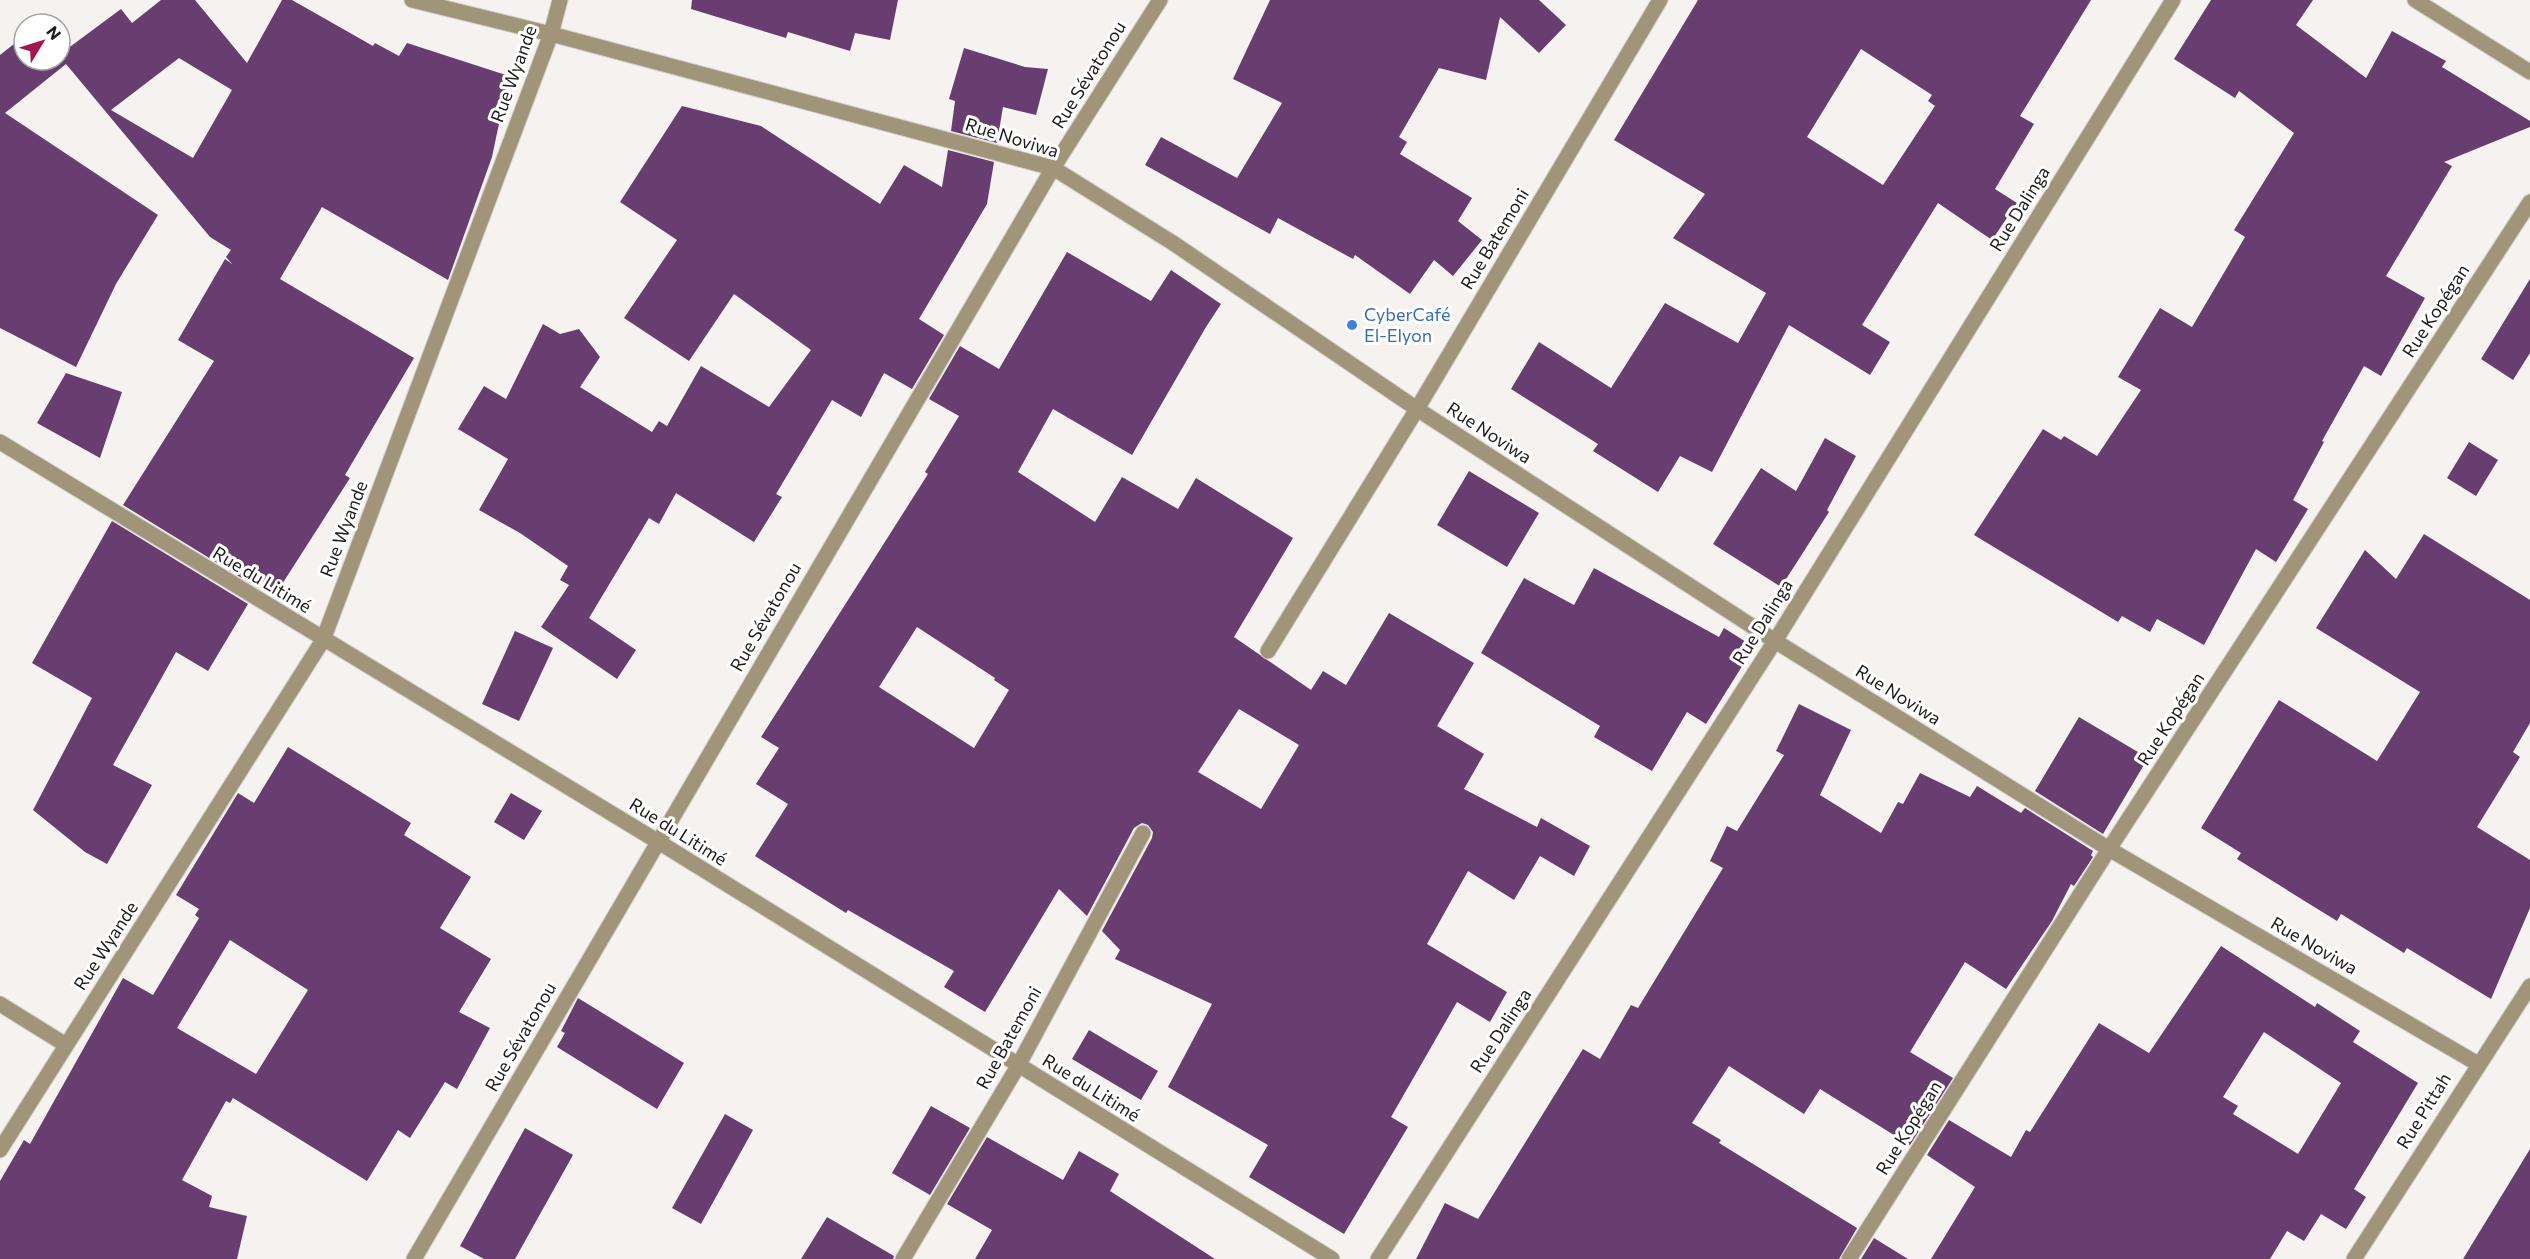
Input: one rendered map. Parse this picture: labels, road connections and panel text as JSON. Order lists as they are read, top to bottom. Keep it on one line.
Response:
{"streets":{"street":["Rue Wyande","Rue Sévatonou","Rue Noviwa","Rue Dalinga","Rue Batemoni","Rue Kopégan","Rue du Litimé","Rue Pittah"]},"crossings":[["Rue Wyande","Rue Noviwa"],["Rue Wyande","Rue du Litimé"],["Rue Sévatonou","Rue Noviwa"],["Rue Sévatonou","Rue du Litimé"],["Rue Noviwa","Rue Dalinga"],["Rue Noviwa","Rue Batemoni"],["Rue Noviwa","Rue Kopégan"],["Rue Noviwa","Rue Pittah"],["Rue Batemoni","Rue du Litimé"]],"places":["CyberCafé El-Elyon"],"north":"top right"}
